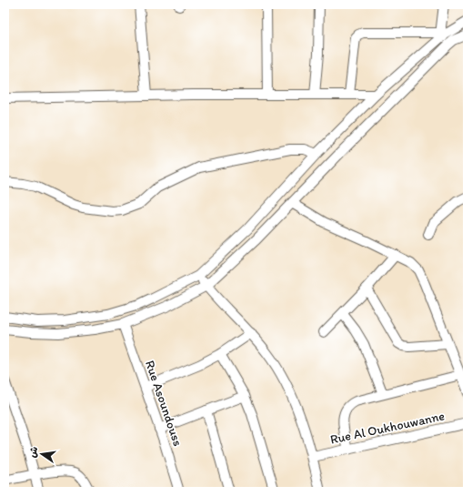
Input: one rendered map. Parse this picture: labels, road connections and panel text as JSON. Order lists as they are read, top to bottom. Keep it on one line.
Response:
{"streets":{"street":["Rue Asoundouss","Rue Al Oukhouwanne"]},"north":"left"}
